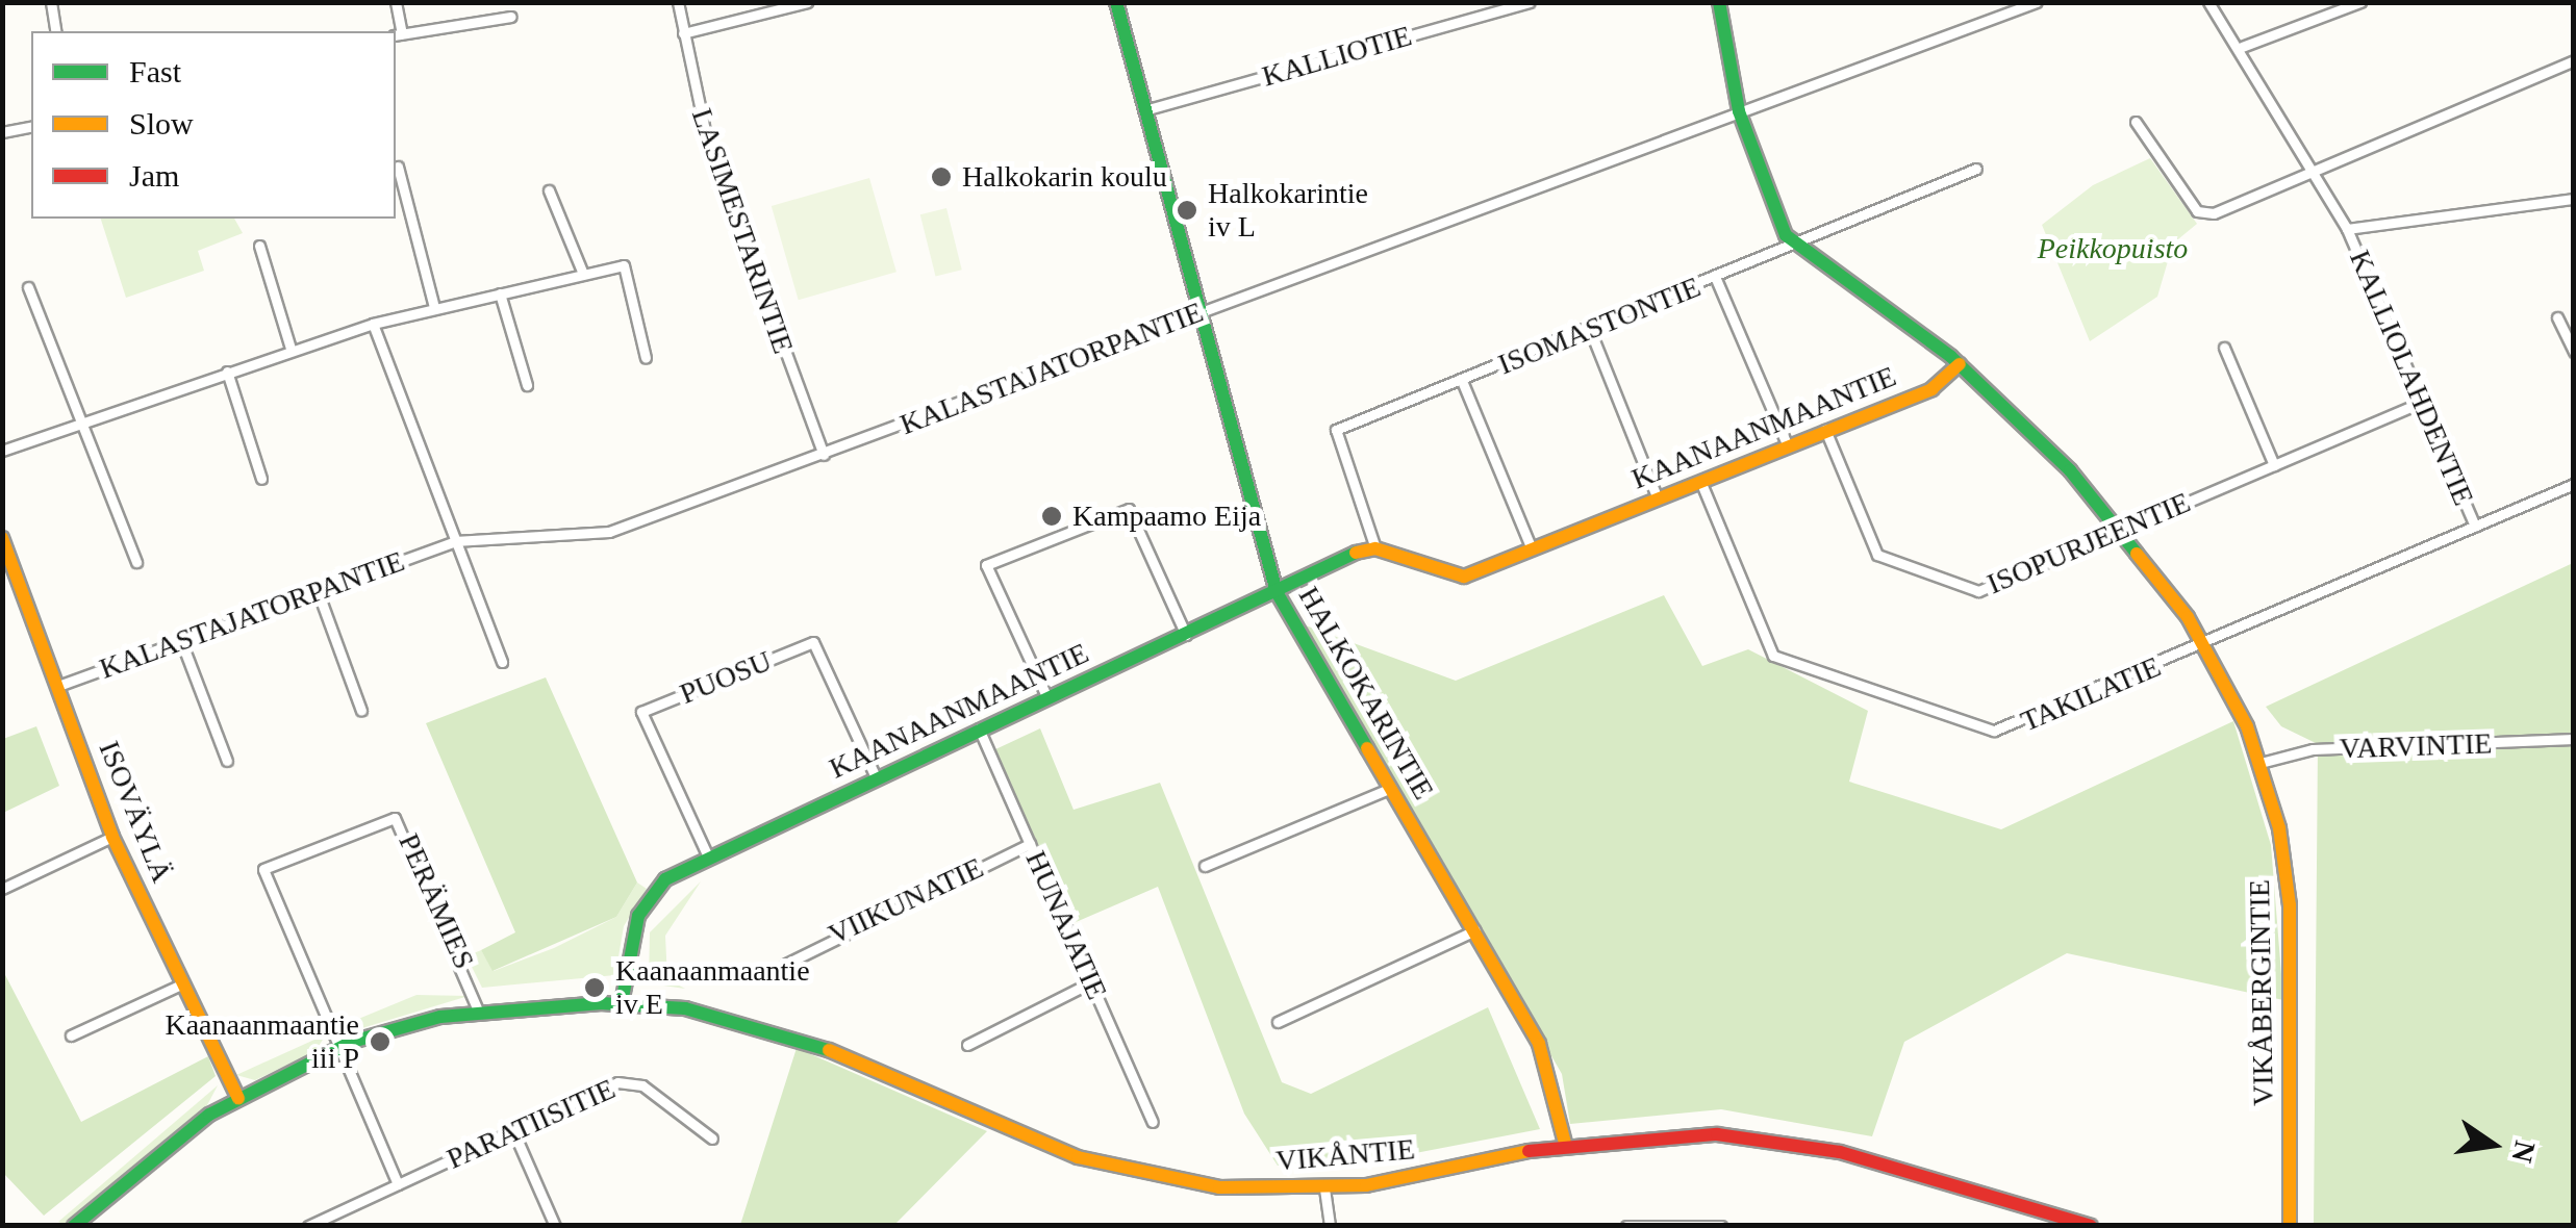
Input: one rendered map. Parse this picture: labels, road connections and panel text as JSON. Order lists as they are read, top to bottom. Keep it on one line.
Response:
{"streets":{"street":["KALLIOTIE","LASIMESTARINTIE","ISOMASTONTIE","KALASTAJATORPANTIE","KALLIOLAHDENTIE","KAANAANMAANTIE","ISOPURJEENTIE","PUOSU","HALKOKARINTIE","TAKILATIE","VARVINTIE","ISOVÄYLÄ","PERÄMIES","VIIKUNATIE","HUNAJATIE","VIKÅBERGINTIE","PARATIISITIE","VIKÅNTIE"]},"crossings":[["KALLIOTIE","HALKOKARINTIE"],["LASIMESTARINTIE","KALASTAJATORPANTIE"],["ISOMASTONTIE","KAANAANMAANTIE"],["ISOMASTONTIE","VIKÅBERGINTIE"],["KALASTAJATORPANTIE","HALKOKARINTIE"],["KALASTAJATORPANTIE","ISOVÄYLÄ"],["KALLIOLAHDENTIE","ISOPURJEENTIE"],["KALLIOLAHDENTIE","TAKILATIE"],["KAANAANMAANTIE","ISOPURJEENTIE"],["KAANAANMAANTIE","PUOSU"],["KAANAANMAANTIE","HALKOKARINTIE"],["KAANAANMAANTIE","TAKILATIE"],["KAANAANMAANTIE","HUNAJATIE"],["KAANAANMAANTIE","VIKÅBERGINTIE"],["KAANAANMAANTIE","VIKÅNTIE"],["ISOPURJEENTIE","VIKÅBERGINTIE"],["HALKOKARINTIE","VIKÅNTIE"],["TAKILATIE","VIKÅBERGINTIE"],["VARVINTIE","VIKÅBERGINTIE"],["VIIKUNATIE","HUNAJATIE"]],"parks":["Peikkopuisto"],"places":["Halkokarin koulu","Halkokarintie iv L","Kampaamo Eija","Kaanaanmaantie iv E","Kaanaanmaantie iii P"],"legend":["Fast","Slow","Jam"],"north":"right"}
